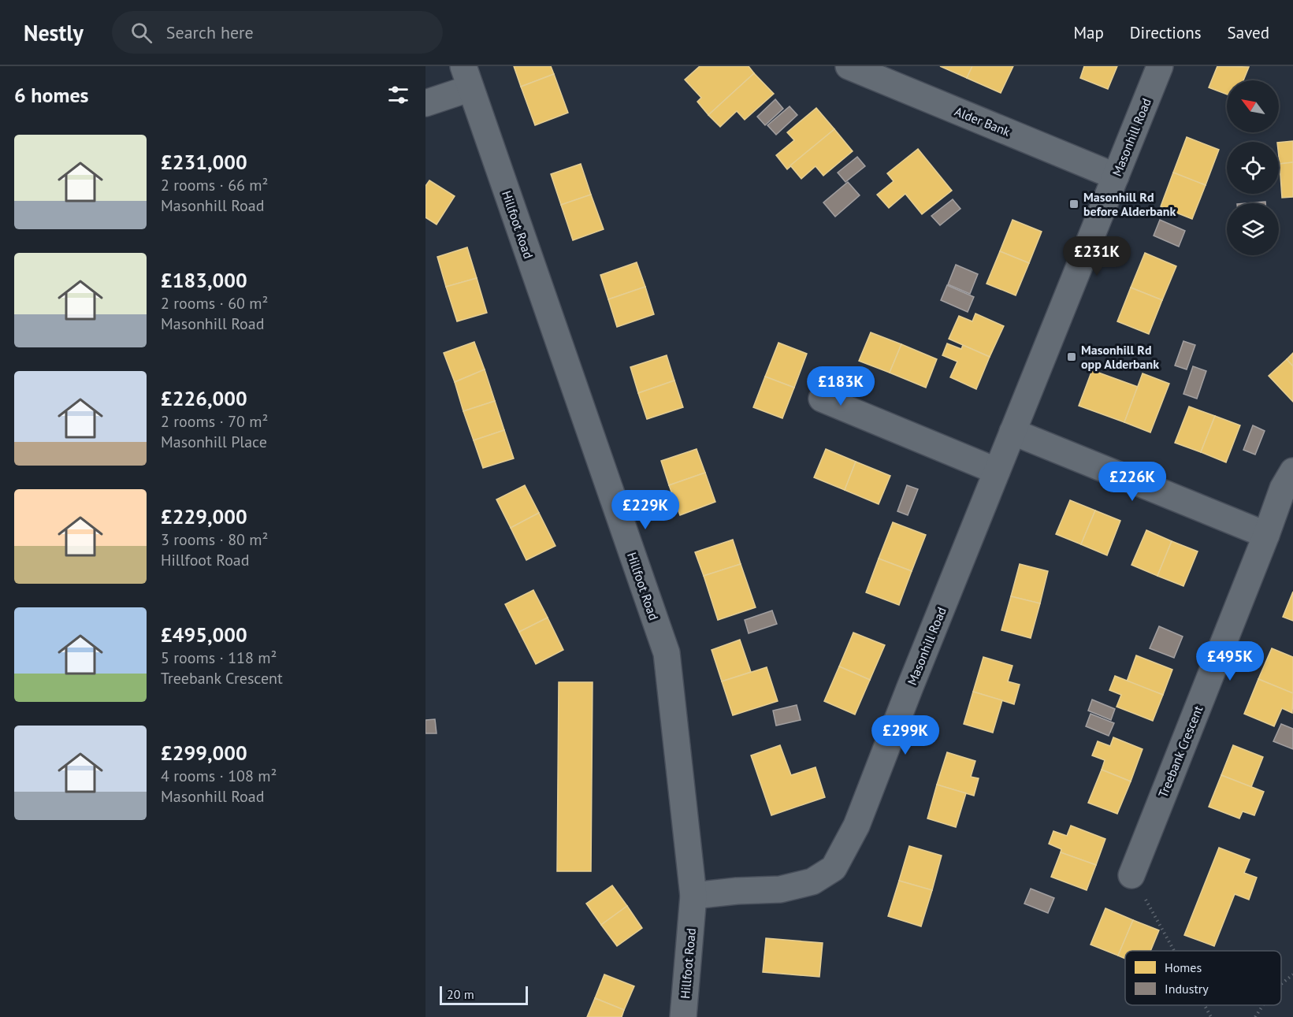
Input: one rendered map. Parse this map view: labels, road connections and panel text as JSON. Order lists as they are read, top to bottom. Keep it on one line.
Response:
{"streets":{"street":["Alder Bank","Masonhill Road","Hillfoot Road","Treebank Crescent"]},"crossings":[["Alder Bank","Masonhill Road"],["Masonhill Road","Hillfoot Road"]],"places":{"transit":["Masonhill Rd before Alderbank","Masonhill Rd opp Alderbank"]},"legend":["Homes","Industry"],"scale_bar":"20 m","north":"top left","page":{"header":"Nestly","search":"Search here","nav":["Map","Directions","Saved"],"heading":"6 homes","list":[{"name":"£231,000","note":"2 rooms · 66 m² · Masonhill Road"},{"name":"£183,000","note":"2 rooms · 60 m² · Masonhill Road"},{"name":"£226,000","note":"2 rooms · 70 m² · Masonhill Place"},{"name":"£229,000","note":"3 rooms · 80 m² · Hillfoot Road"},{"name":"£495,000","note":"5 rooms · 118 m² · Treebank Crescent"},{"name":"£299,000","note":"4 rooms · 108 m² · Masonhill Road"}],"price":["£231K","£183K","£226K","£229K","£495K","£299K"],"scale":"20 m"}}
